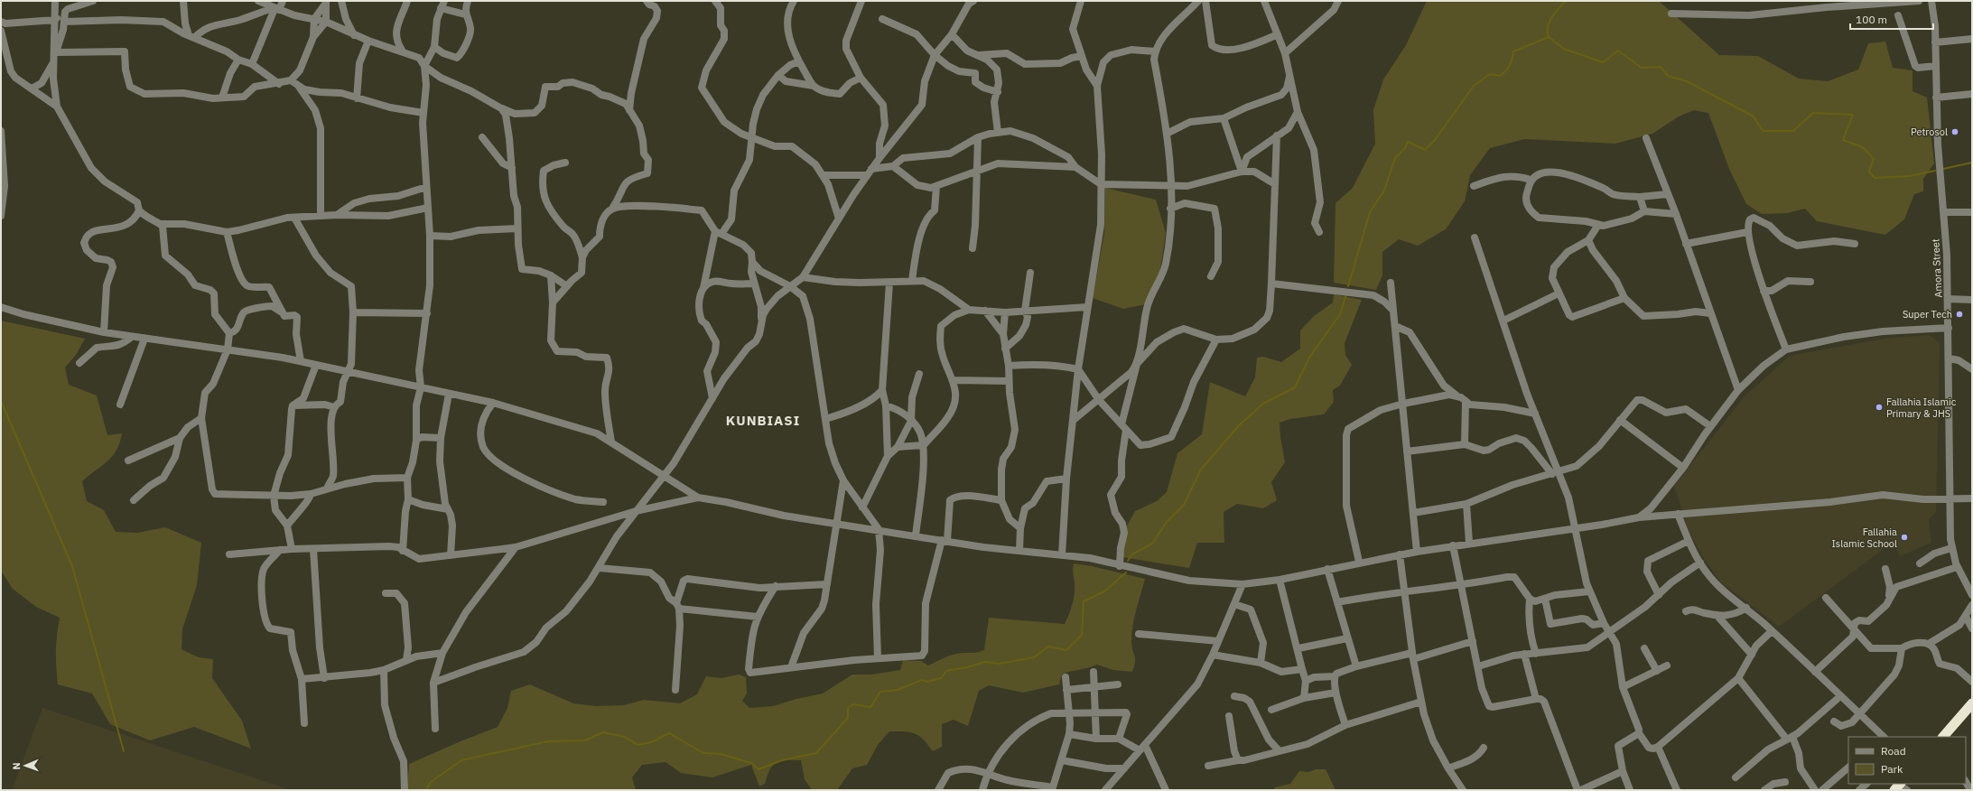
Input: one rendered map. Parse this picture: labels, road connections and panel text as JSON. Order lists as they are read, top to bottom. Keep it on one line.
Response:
{"streets":{"street":["Amora Street"]},"districts":["KUNBIASI"],"places":["Petrosol","Super Tech","Fallahia Islamic Primary & JHS","Fallahia Islamic School"],"legend":["Road","Park"],"scale_bar":"100 m","north":"left"}
